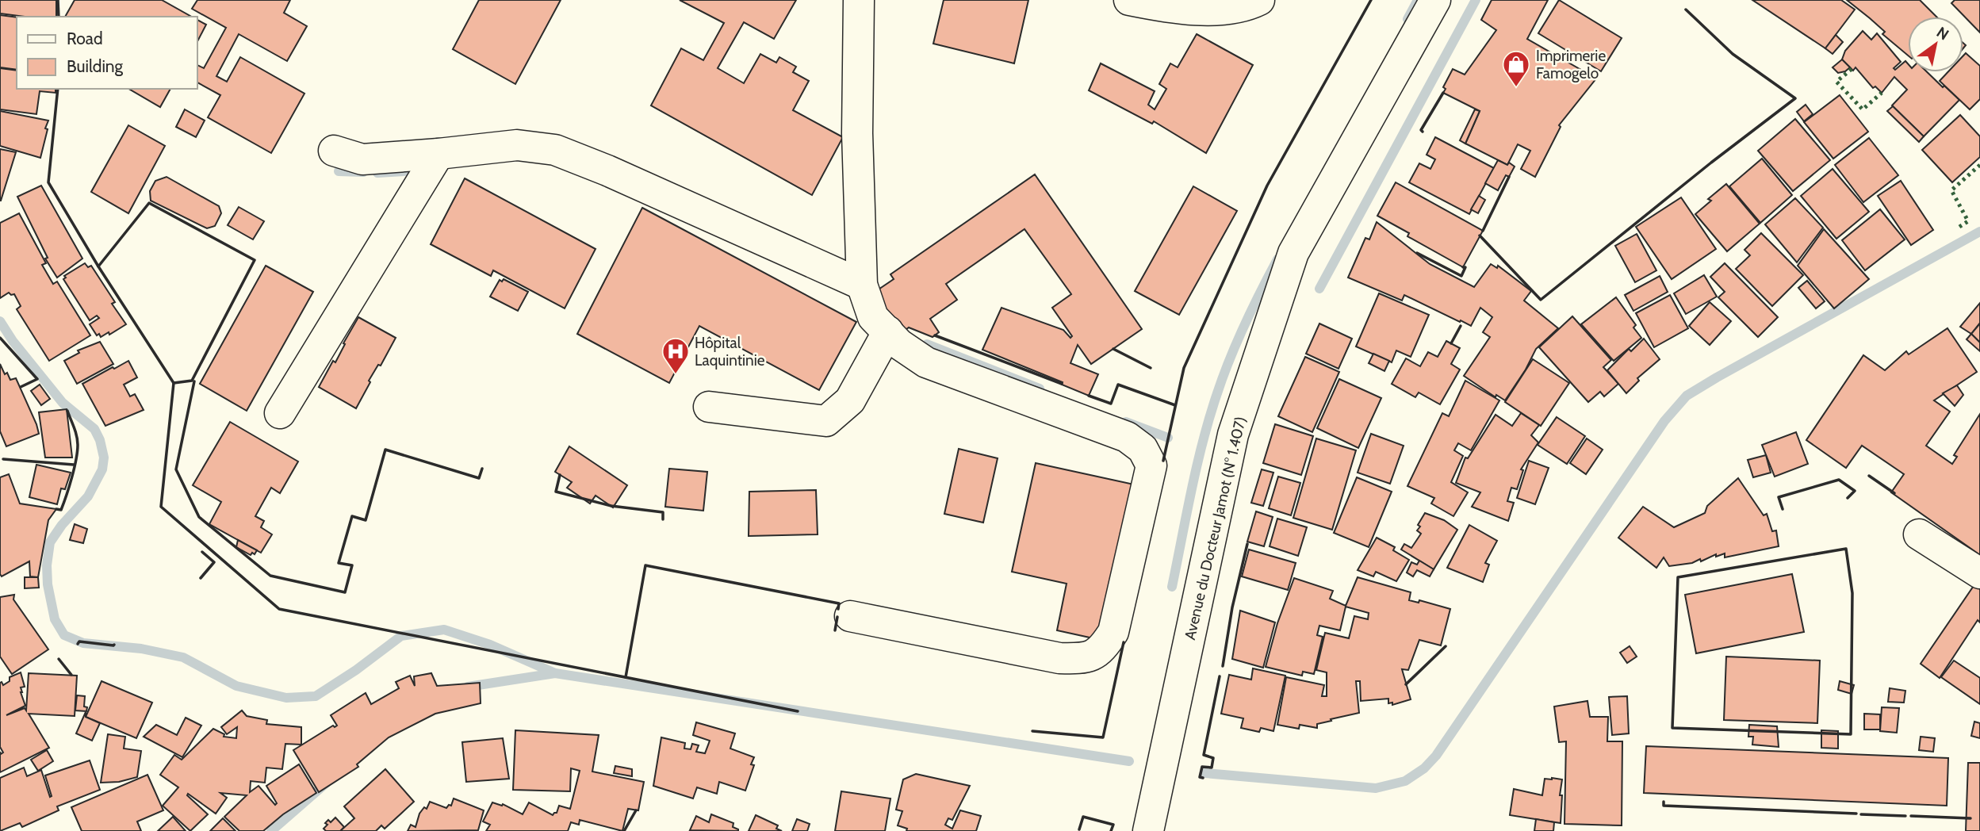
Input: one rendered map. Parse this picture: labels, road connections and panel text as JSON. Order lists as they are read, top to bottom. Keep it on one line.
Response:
{"streets":{"main road":["Avenue du Docteur Jamot (N° 1.407)"]},"places":{"shop":["Imprimerie Famogelo"],"hospital":["Hôpital Laquintinie"]},"legend":["Road","Building"],"north":"top right"}
